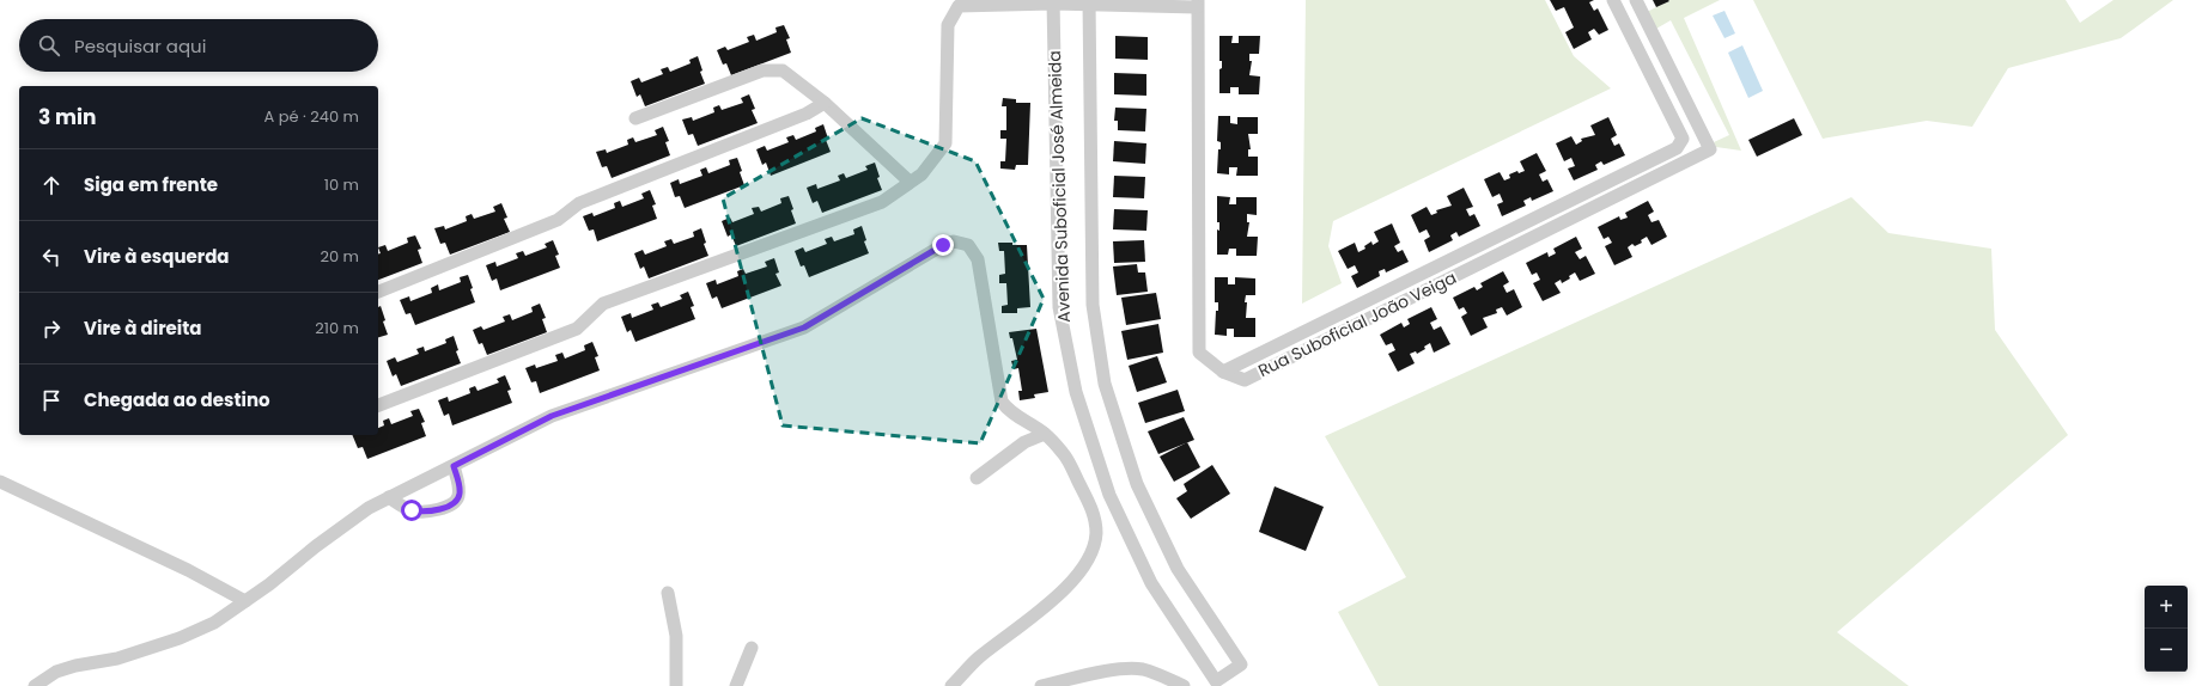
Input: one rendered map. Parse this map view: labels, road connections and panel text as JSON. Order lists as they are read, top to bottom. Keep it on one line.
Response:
{"streets":{"street":["Avenida Suboficial José Almeida","Rua Suboficial João Veiga"]},"page":{"search":"Pesquisar aqui","heading":["3 min","A pé · 240 m"],"list":[["Siga em frente","10 m"],["Vire à esquerda","20 m"],["Vire à direita","210 m"],"Chegada ao destino"],"map_buttons":["+","−"]}}
